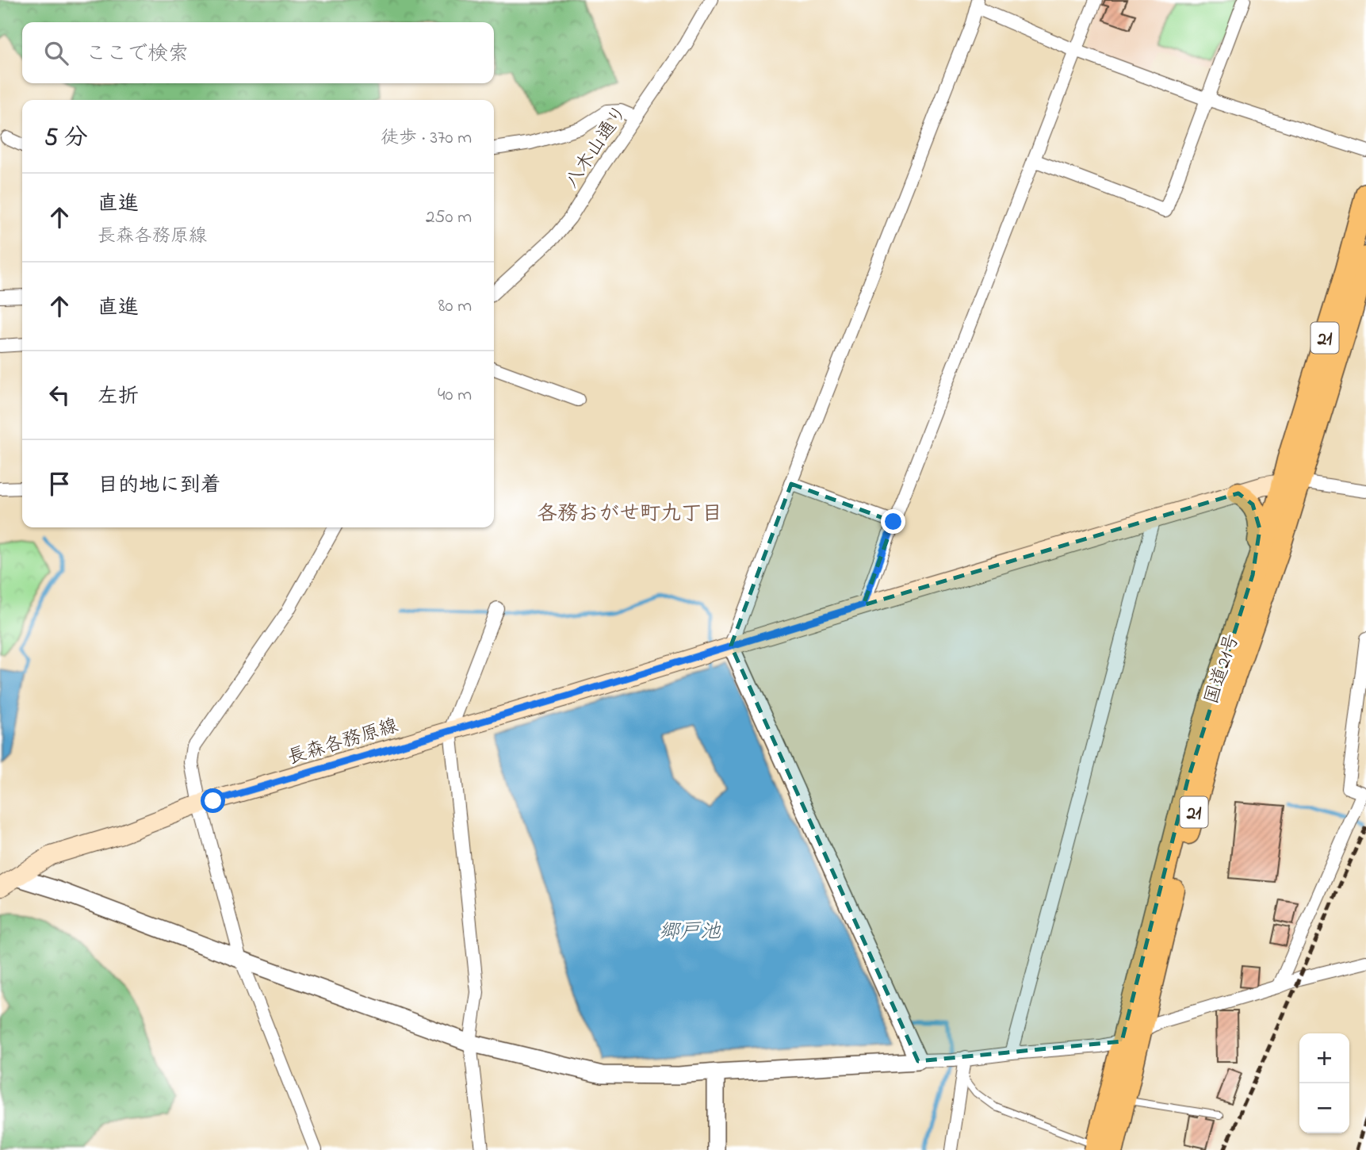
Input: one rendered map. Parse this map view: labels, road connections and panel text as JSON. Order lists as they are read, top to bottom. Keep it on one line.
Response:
{"streets":{"highway":["21","国道21号"],"main road":["長森各務原線"],"street":["八木山通り"]},"crossings":[["国道21号","長森各務原線"]],"districts":["各務おがせ町九丁目"],"water":["郷戸池"],"page":{"search":"ここで検索","heading":["5 分","徒歩 · 370 m"],"list":[["直進","長森各務原線","250 m"],["直進","80 m"],["左折","40 m"],"目的地に到着"],"map_buttons":["+","−"]}}
